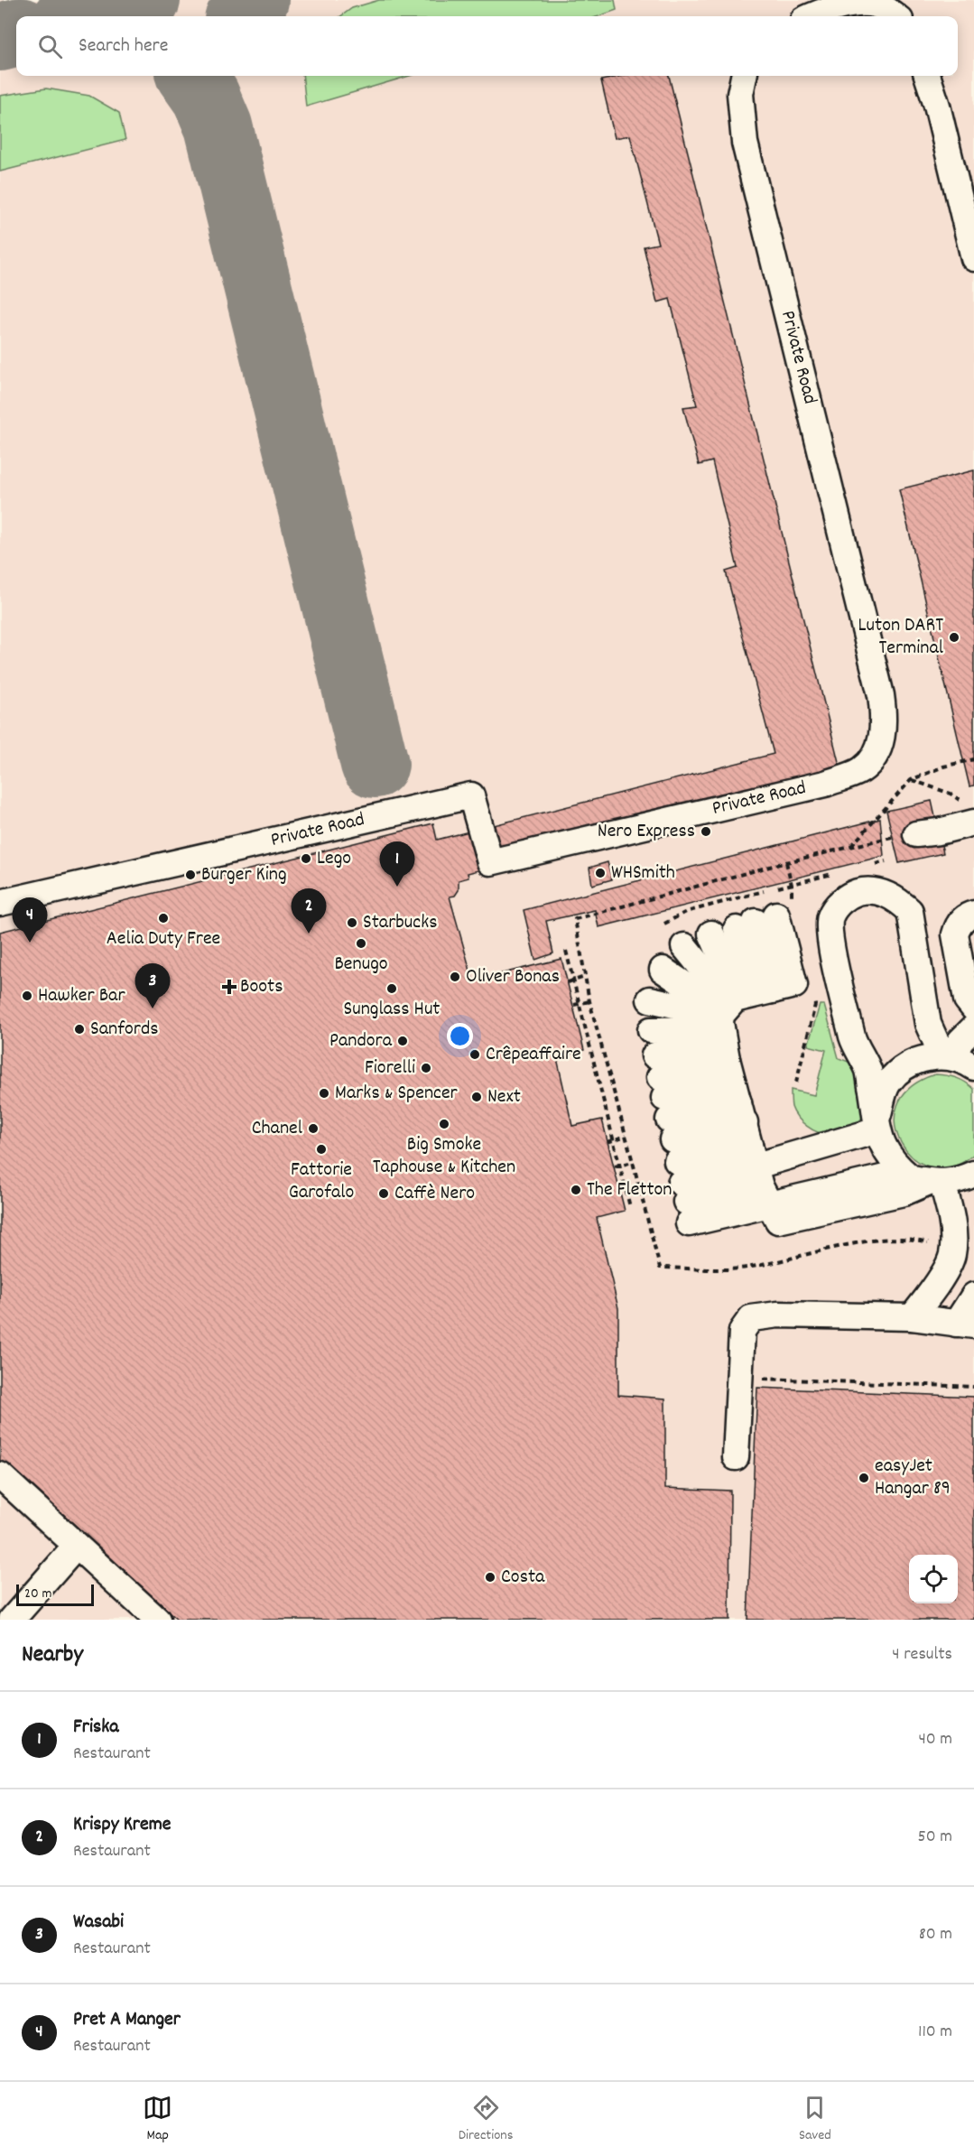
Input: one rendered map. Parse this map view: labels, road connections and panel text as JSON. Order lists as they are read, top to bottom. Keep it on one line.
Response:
{"streets":{"street":["Private Road"]},"places":{"other":["Luton DART Terminal","Nero Express","Lego","WHSmith","Burger King","Aelia Duty Free","Starbucks","Benugo","Oliver Bonas","Sunglass Hut","Hawker Bar","Sanfords","Pandora","Crêpeaffaire","Fiorelli","Marks & Spencer","Next","Big Smoke Taphouse & Kitchen","Chanel","Fattorie Garofalo","The Fletton","Caffè Nero","easyJet Hangar 89","Costa"],"health":["Boots"]},"scale_bar":"20 m","page":{"search":"Search here","pins":["1","2","4","3"],"scale":"20 m","heading":["Nearby","4 results"],"list":[{"mark":"1","name":"Friska","note":"Restaurant","value":"40 m"},{"mark":"2","name":"Krispy Kreme","note":"Restaurant","value":"50 m"},{"mark":"3","name":"Wasabi","note":"Restaurant","value":"80 m"},{"mark":"4","name":"Pret A Manger","note":"Restaurant","value":"110 m"}],"nav":["Map","Directions","Saved"]}}
